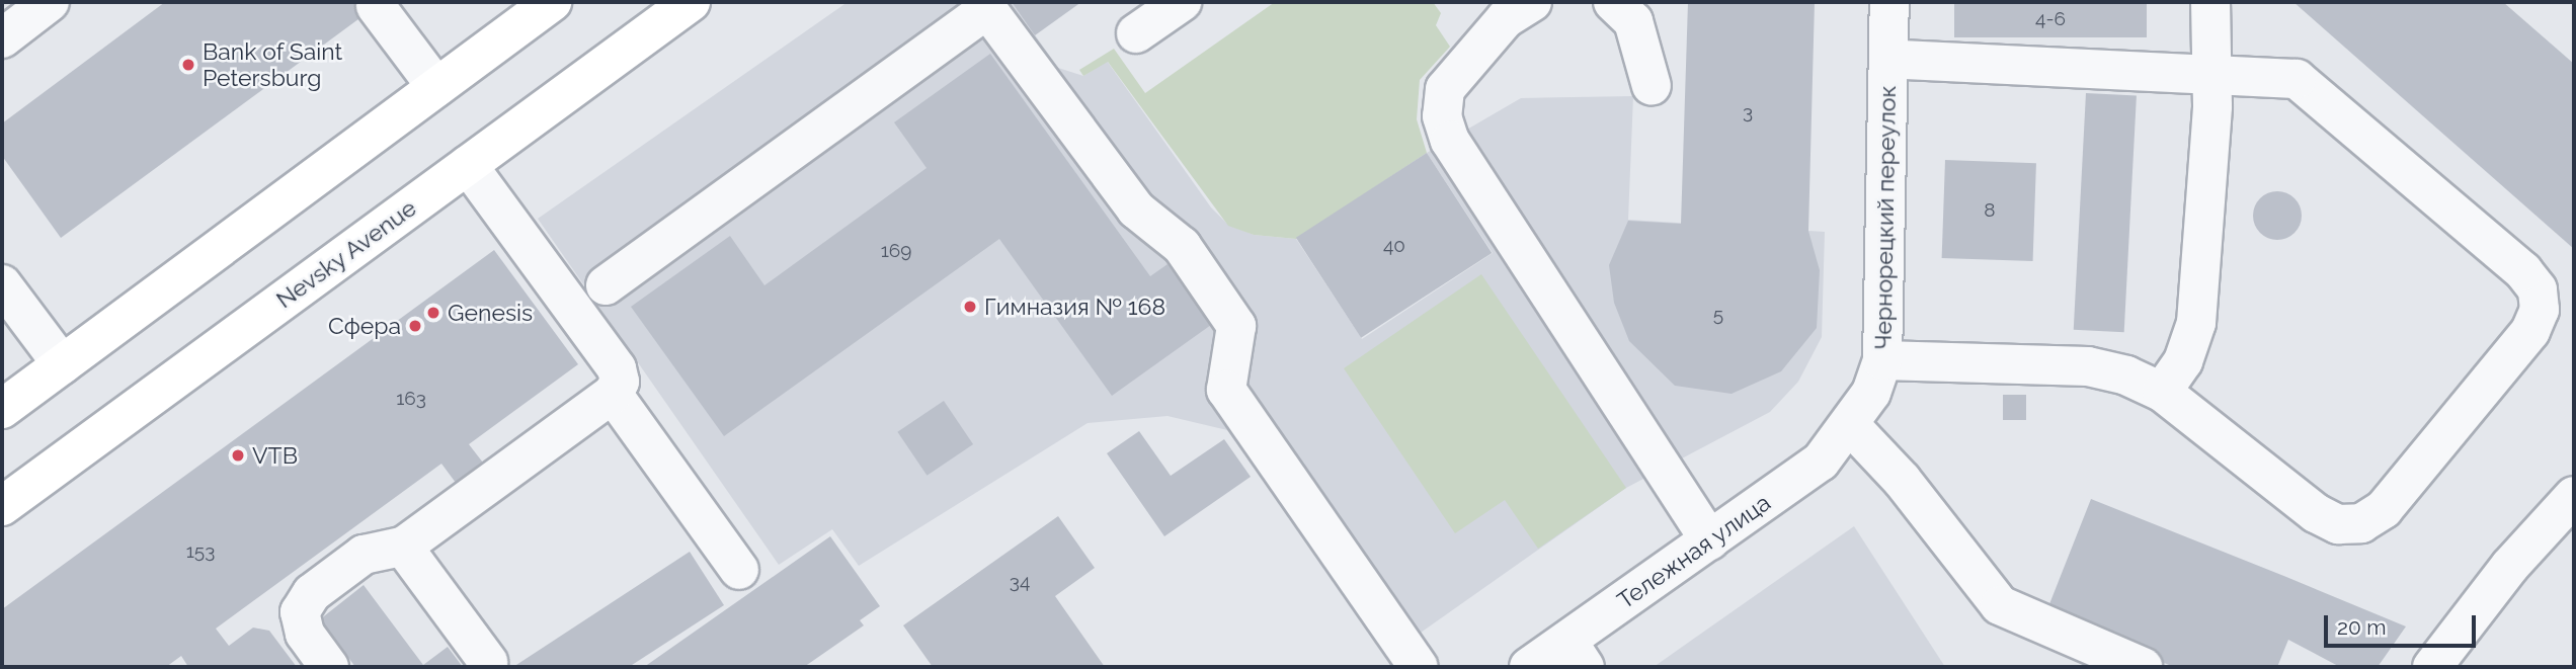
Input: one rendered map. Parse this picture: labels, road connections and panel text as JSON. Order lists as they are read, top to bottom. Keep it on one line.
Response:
{"streets":{"main road":["Nevsky Avenue"],"street":["Чернорецкий переулок","Тележная улица"]},"crossings":[["Чернорецкий переулок","Тележная улица"]],"places":["Bank of Saint Petersburg","Гимназия № 168","Genesis","Сфера","VTB"],"house_numbers":["4-6","3","8","40","169","5","163","153","34"],"scale_bar":"20 m"}
